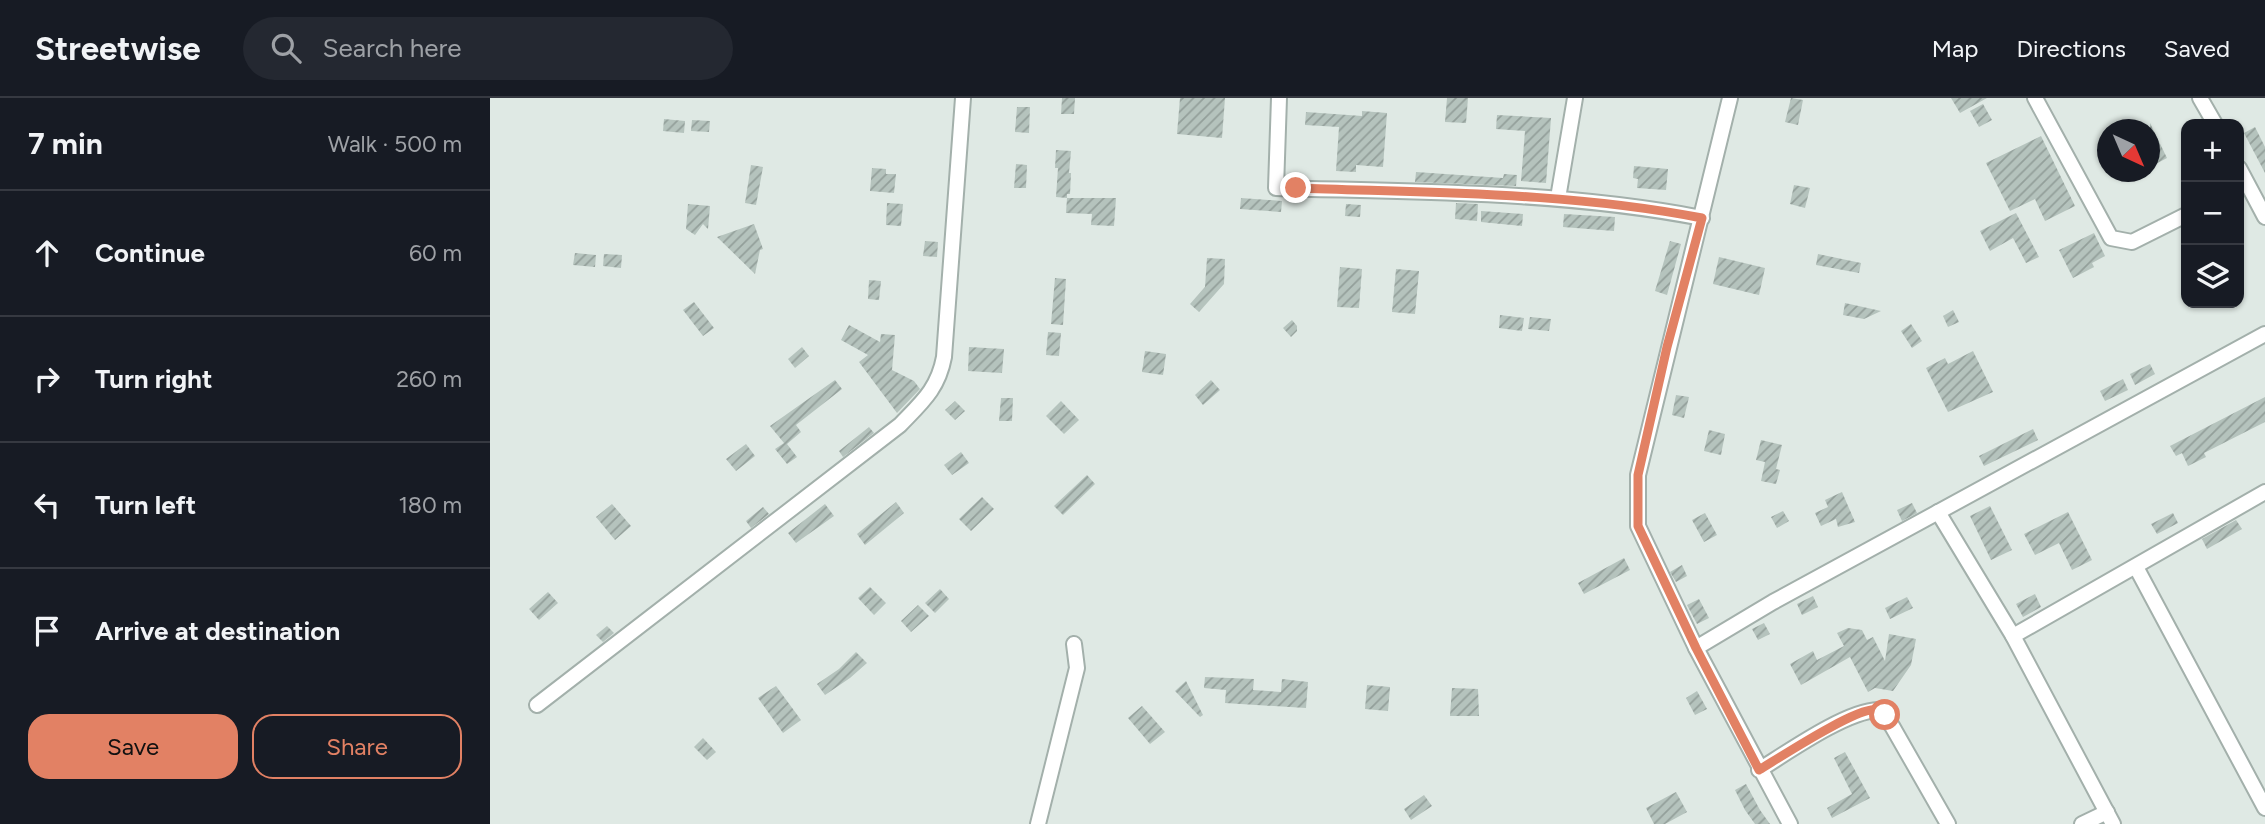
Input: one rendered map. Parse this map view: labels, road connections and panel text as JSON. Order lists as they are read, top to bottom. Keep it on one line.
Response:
{"north":"bottom right","page":{"header":"Streetwise","search":"Search here","nav":["Map","Directions","Saved"],"heading":["7 min","Walk · 500 m"],"map_buttons":["+","−"],"list":[["Continue","60 m"],["Turn right","260 m"],["Turn left","180 m"],"Arrive at destination"],"buttons":["Save","Share"]}}
